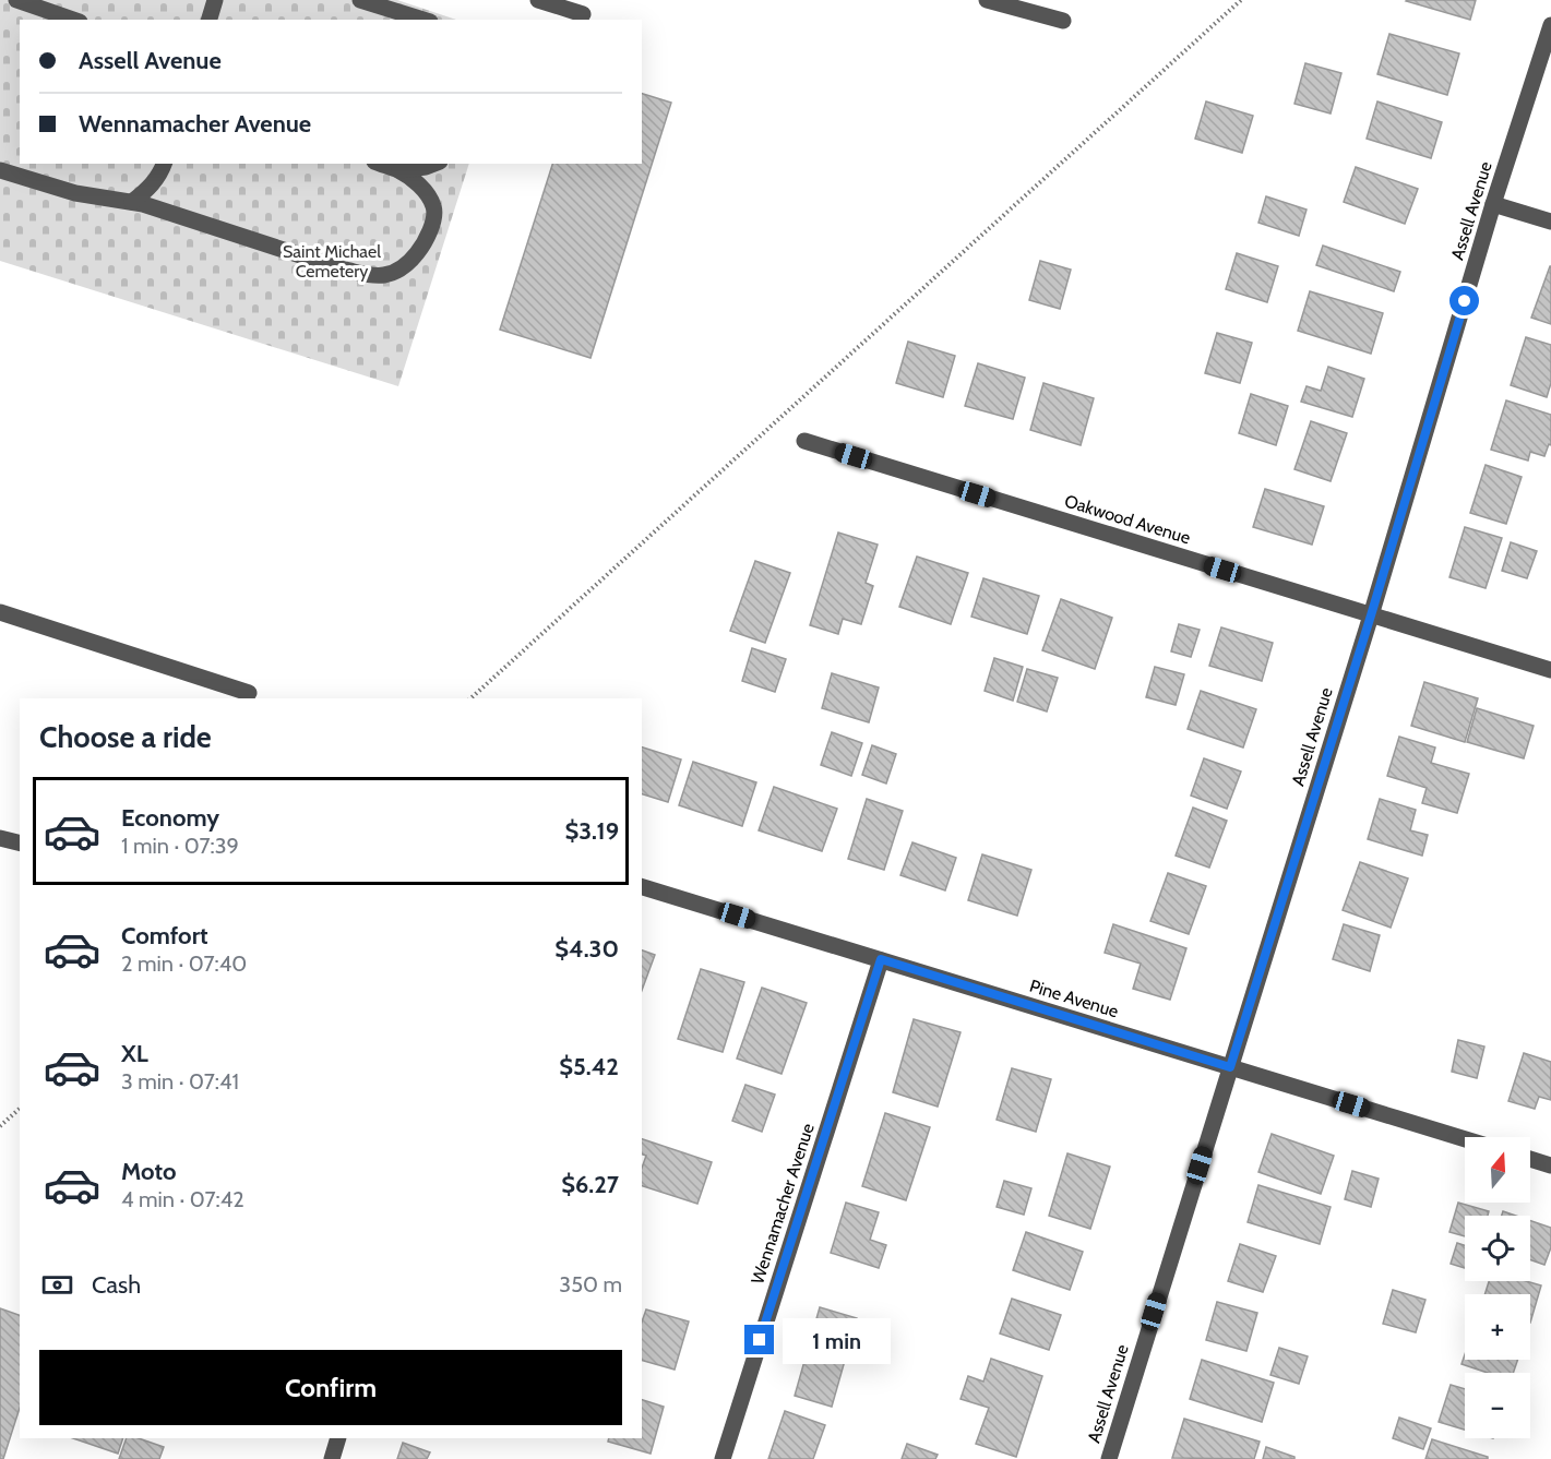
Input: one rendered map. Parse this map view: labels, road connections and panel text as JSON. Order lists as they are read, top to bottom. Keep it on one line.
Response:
{"streets":{"street":["Assell Avenue","Oakwood Avenue","Pine Avenue","Wennamacher Avenue"]},"crossings":[["Assell Avenue","Oakwood Avenue"],["Assell Avenue","Pine Avenue"],["Pine Avenue","Wennamacher Avenue"]],"parks":["Saint Michael Cemetery"],"north":"top","page":{"banner":["Assell Avenue","Wennamacher Avenue"],"heading":"Choose a ride","list":[{"name":"Economy","note":"1 min · 07:39","value":"$3.19"},{"name":"Comfort","note":"2 min · 07:40","value":"$4.30"},{"name":"XL","note":"3 min · 07:41","value":"$5.42"},{"name":"Moto","note":"4 min · 07:42","value":"$6.27"}],"map_buttons":["+","−"],"pay":["Cash","350 m"],"bubble":"1 min","buttons":"Confirm"}}
